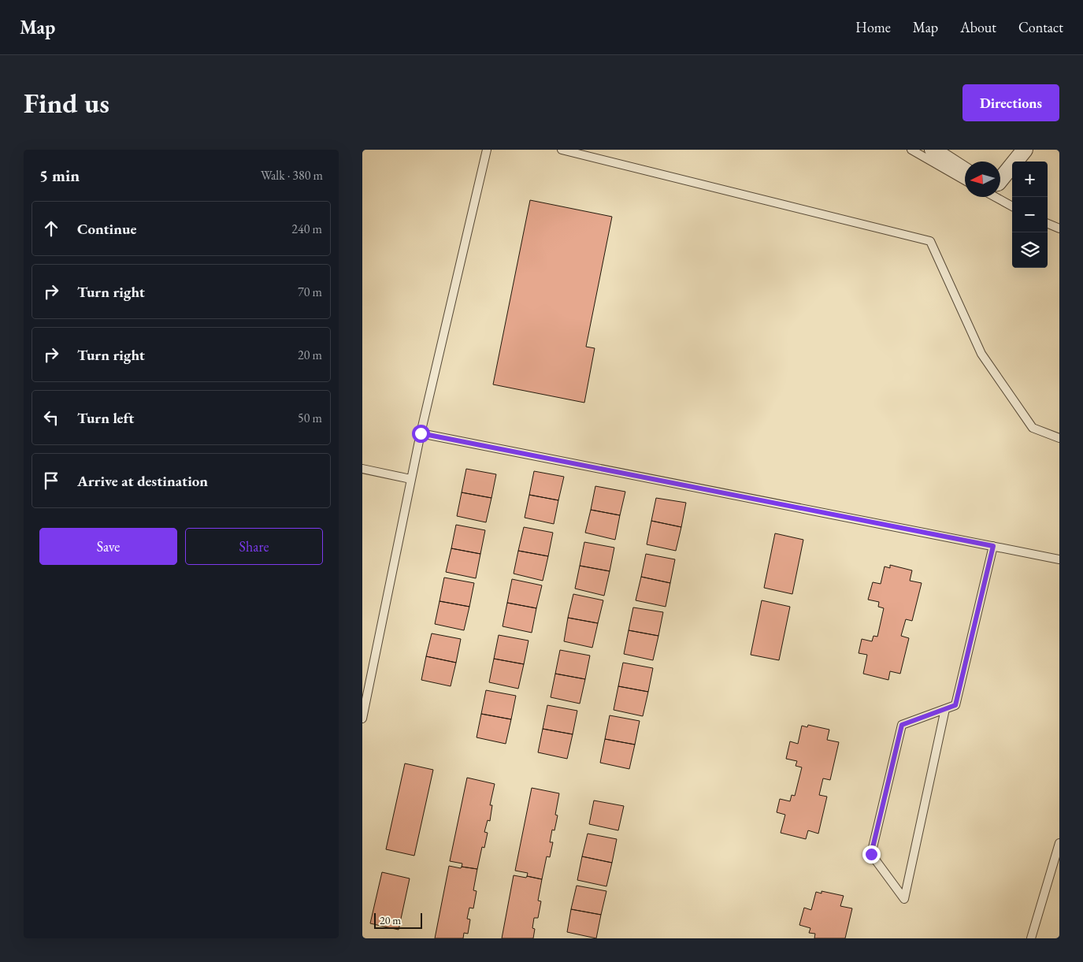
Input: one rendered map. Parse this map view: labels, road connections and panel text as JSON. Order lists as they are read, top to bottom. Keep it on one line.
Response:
{"scale_bar":"20 m","north":"left","page":{"header":"Map","nav":["Home","Map","About","Contact"],"buttons":["Directions",["Save","Share"]],"title":"Find us","heading":["5 min","Walk · 380 m"],"map_buttons":["+","−"],"list":[["Continue","240 m"],["Turn right","70 m"],["Turn right","20 m"],["Turn left","50 m"],"Arrive at destination"],"scale":"20 m"}}
